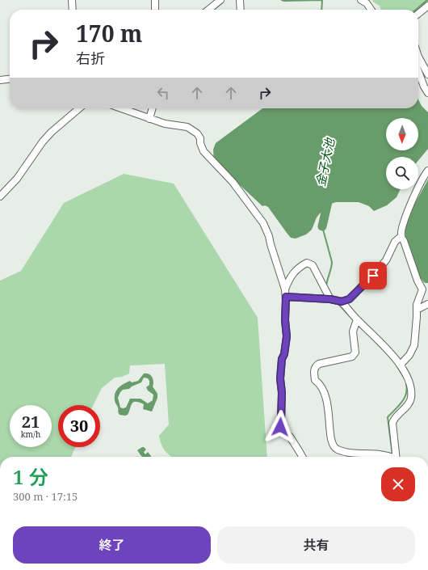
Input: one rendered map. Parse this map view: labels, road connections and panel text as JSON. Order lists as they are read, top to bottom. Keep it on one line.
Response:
{"water":["金子大池"],"north":"bottom","page":{"turn":["170 m","右折"],"speed":"21 km/h","limit":"30","heading":["1 分","300 m · 17:15"],"buttons":["終了","共有"]}}
